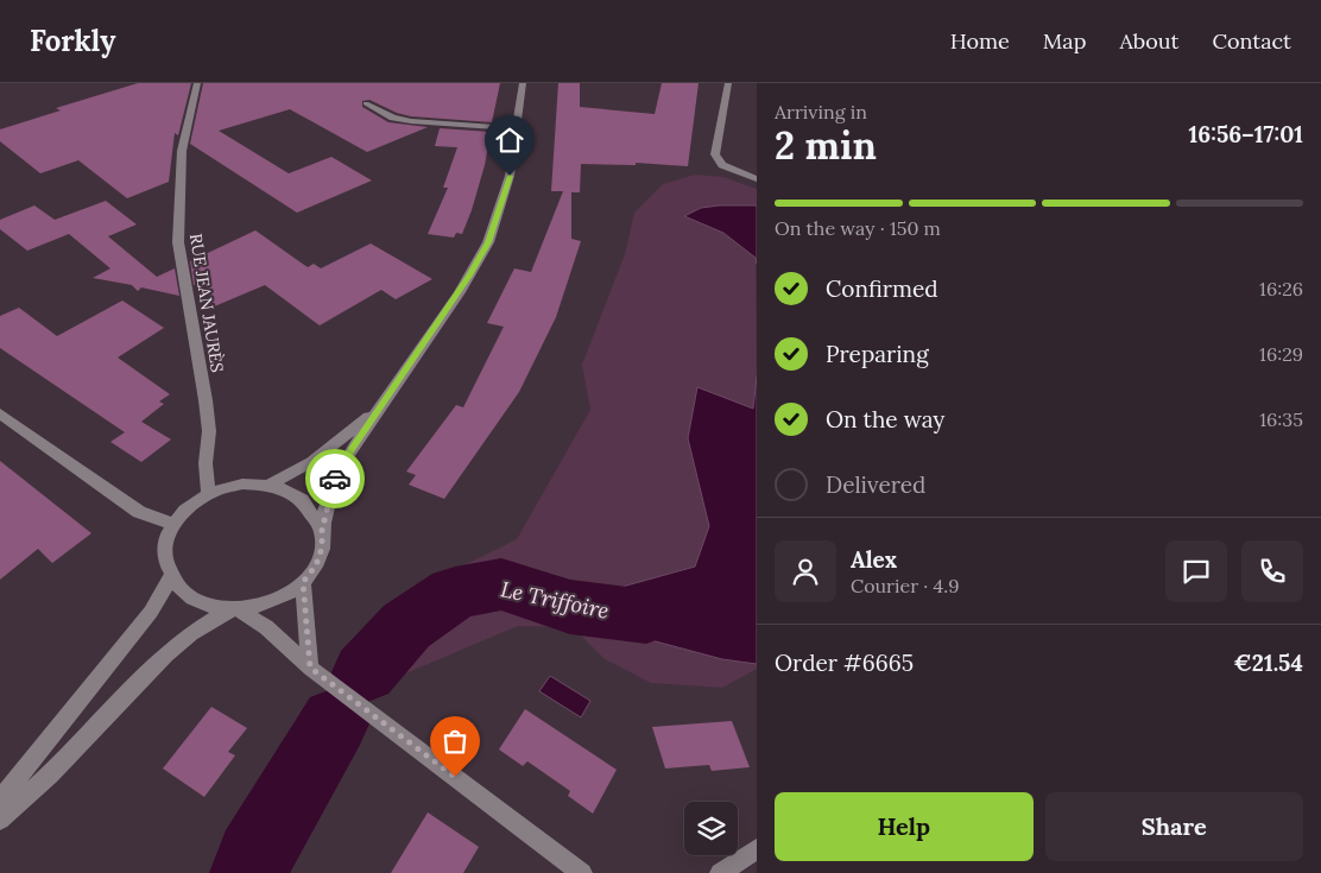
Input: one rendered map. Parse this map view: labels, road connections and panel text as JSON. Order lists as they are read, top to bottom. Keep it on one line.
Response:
{"streets":{"street":["RUE JEAN JAURÈS"]},"water":["Le Triffoire"],"page":{"header":"Forkly","nav":["Home","Map","About","Contact"],"heading":["2 min","Arriving in","16:56–17:01"],"panel":["Alex","Courier · 4.9","Order #6665","€21.54"],"bar":"On the way · 150 m","list":[["Confirmed","16:26"],["Preparing","16:29"],["On the way","16:35"],"Delivered"],"buttons":["Help","Share"]}}
